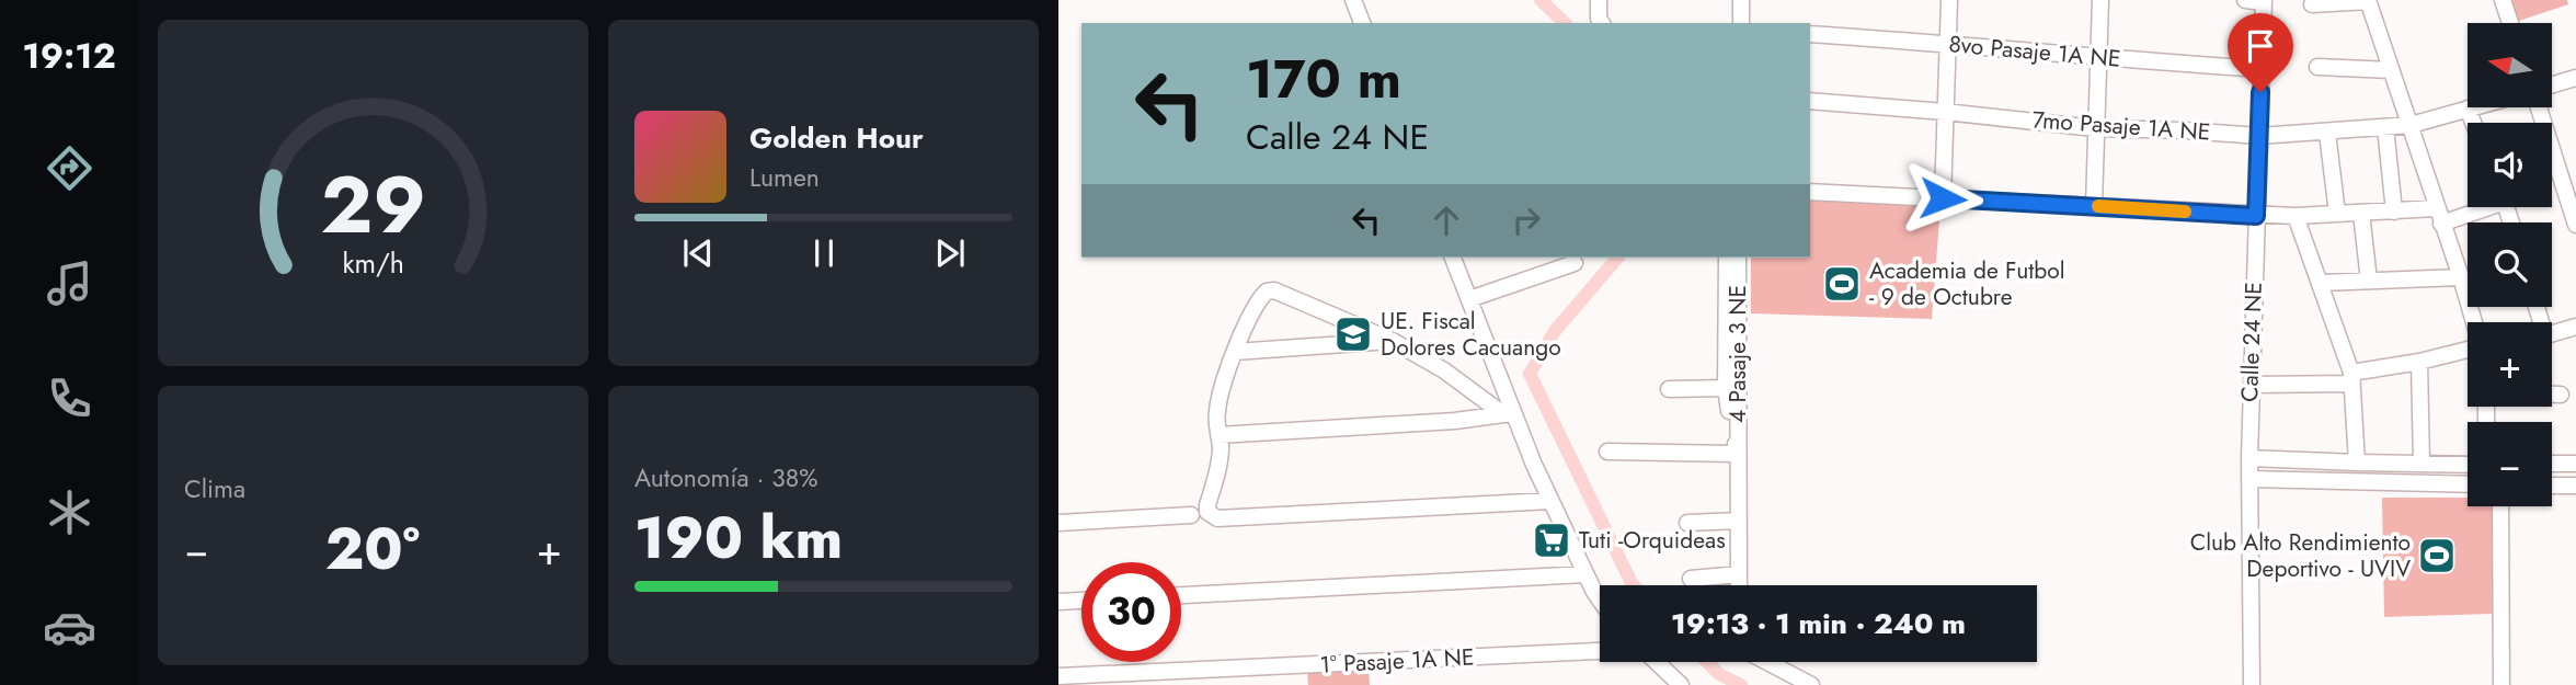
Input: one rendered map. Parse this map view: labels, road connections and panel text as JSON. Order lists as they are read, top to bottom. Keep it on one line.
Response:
{"streets":{"street":["8vo Pasaje 1A NE","7mo Pasaje 1A NE","Calle 24 NE","4 Pasaje 3 NE","1° Pasaje 1A NE"]},"crossings":[["8vo Pasaje 1A NE","Calle 24 NE"],["7mo Pasaje 1A NE","Calle 24 NE"]],"places":{"sports":["Academia de Futbol - 9 de Octubre","Club Alto Rendimiento Deportivo - UVIV"],"school or university":["UE. Fiscal Dolores Cacuango"],"supermarket":["Tuti -Orquideas"]},"north":"left","page":{"tabs":"19:12","map_buttons":["+","−"],"turn":["170 m","Calle 24 NE"],"song":["Golden Hour","Lumen"],"tile":["Clima",["Autonomía · 38%","190 km"]],"heat":["−","20°","+"],"limit":"30","trip":"19:13 · 1 min · 240 m","gauge":["29","km/h"]}}
